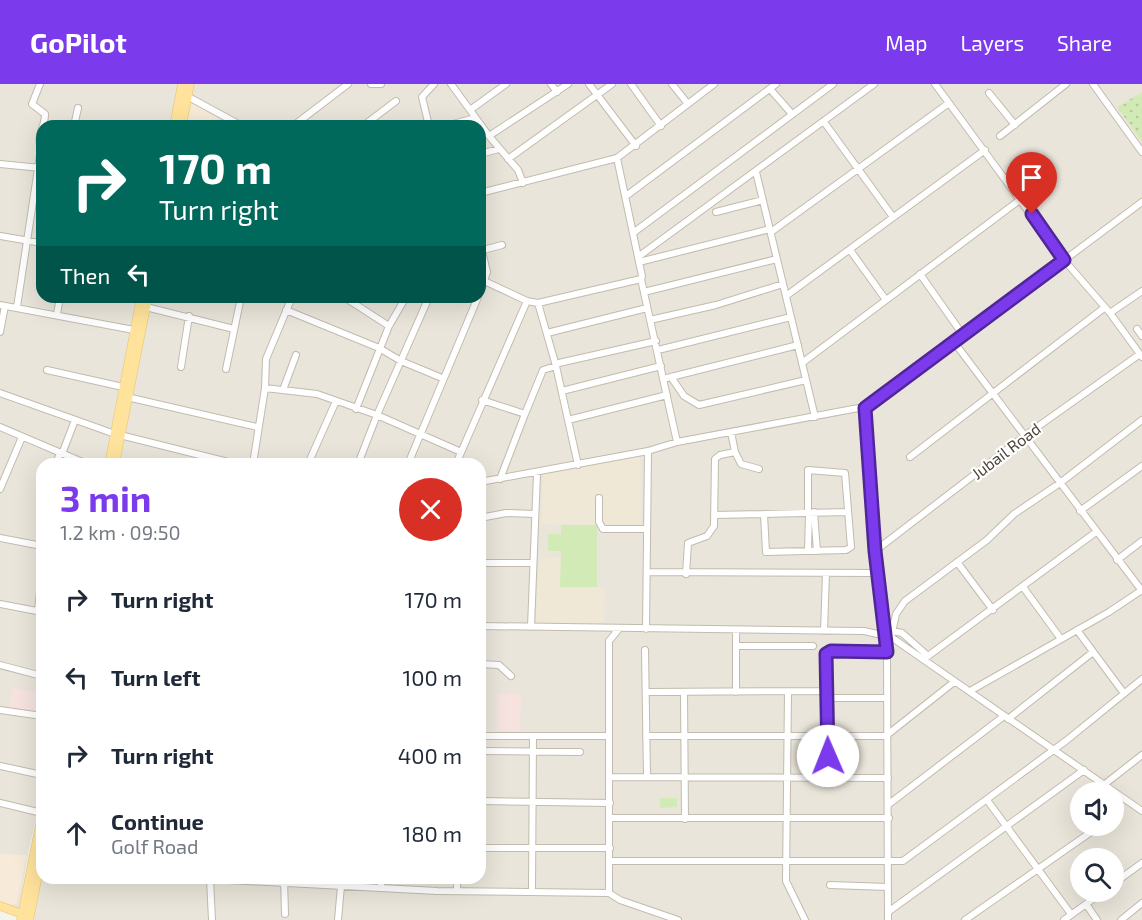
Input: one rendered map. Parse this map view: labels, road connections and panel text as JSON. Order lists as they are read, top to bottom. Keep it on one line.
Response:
{"streets":{"street":["Jubail Road"]},"page":{"header":"GoPilot","nav":["Map","Layers","Share"],"turn":["170 m","Turn right"],"then":"Then","heading":["3 min","1.2 km · 09:50"],"list":[{"name":"Turn right","value":"170 m"},{"name":"Turn left","value":"100 m"},{"name":"Turn right","value":"400 m"},{"name":"Continue","note":"Golf Road","value":"180 m"}]}}
